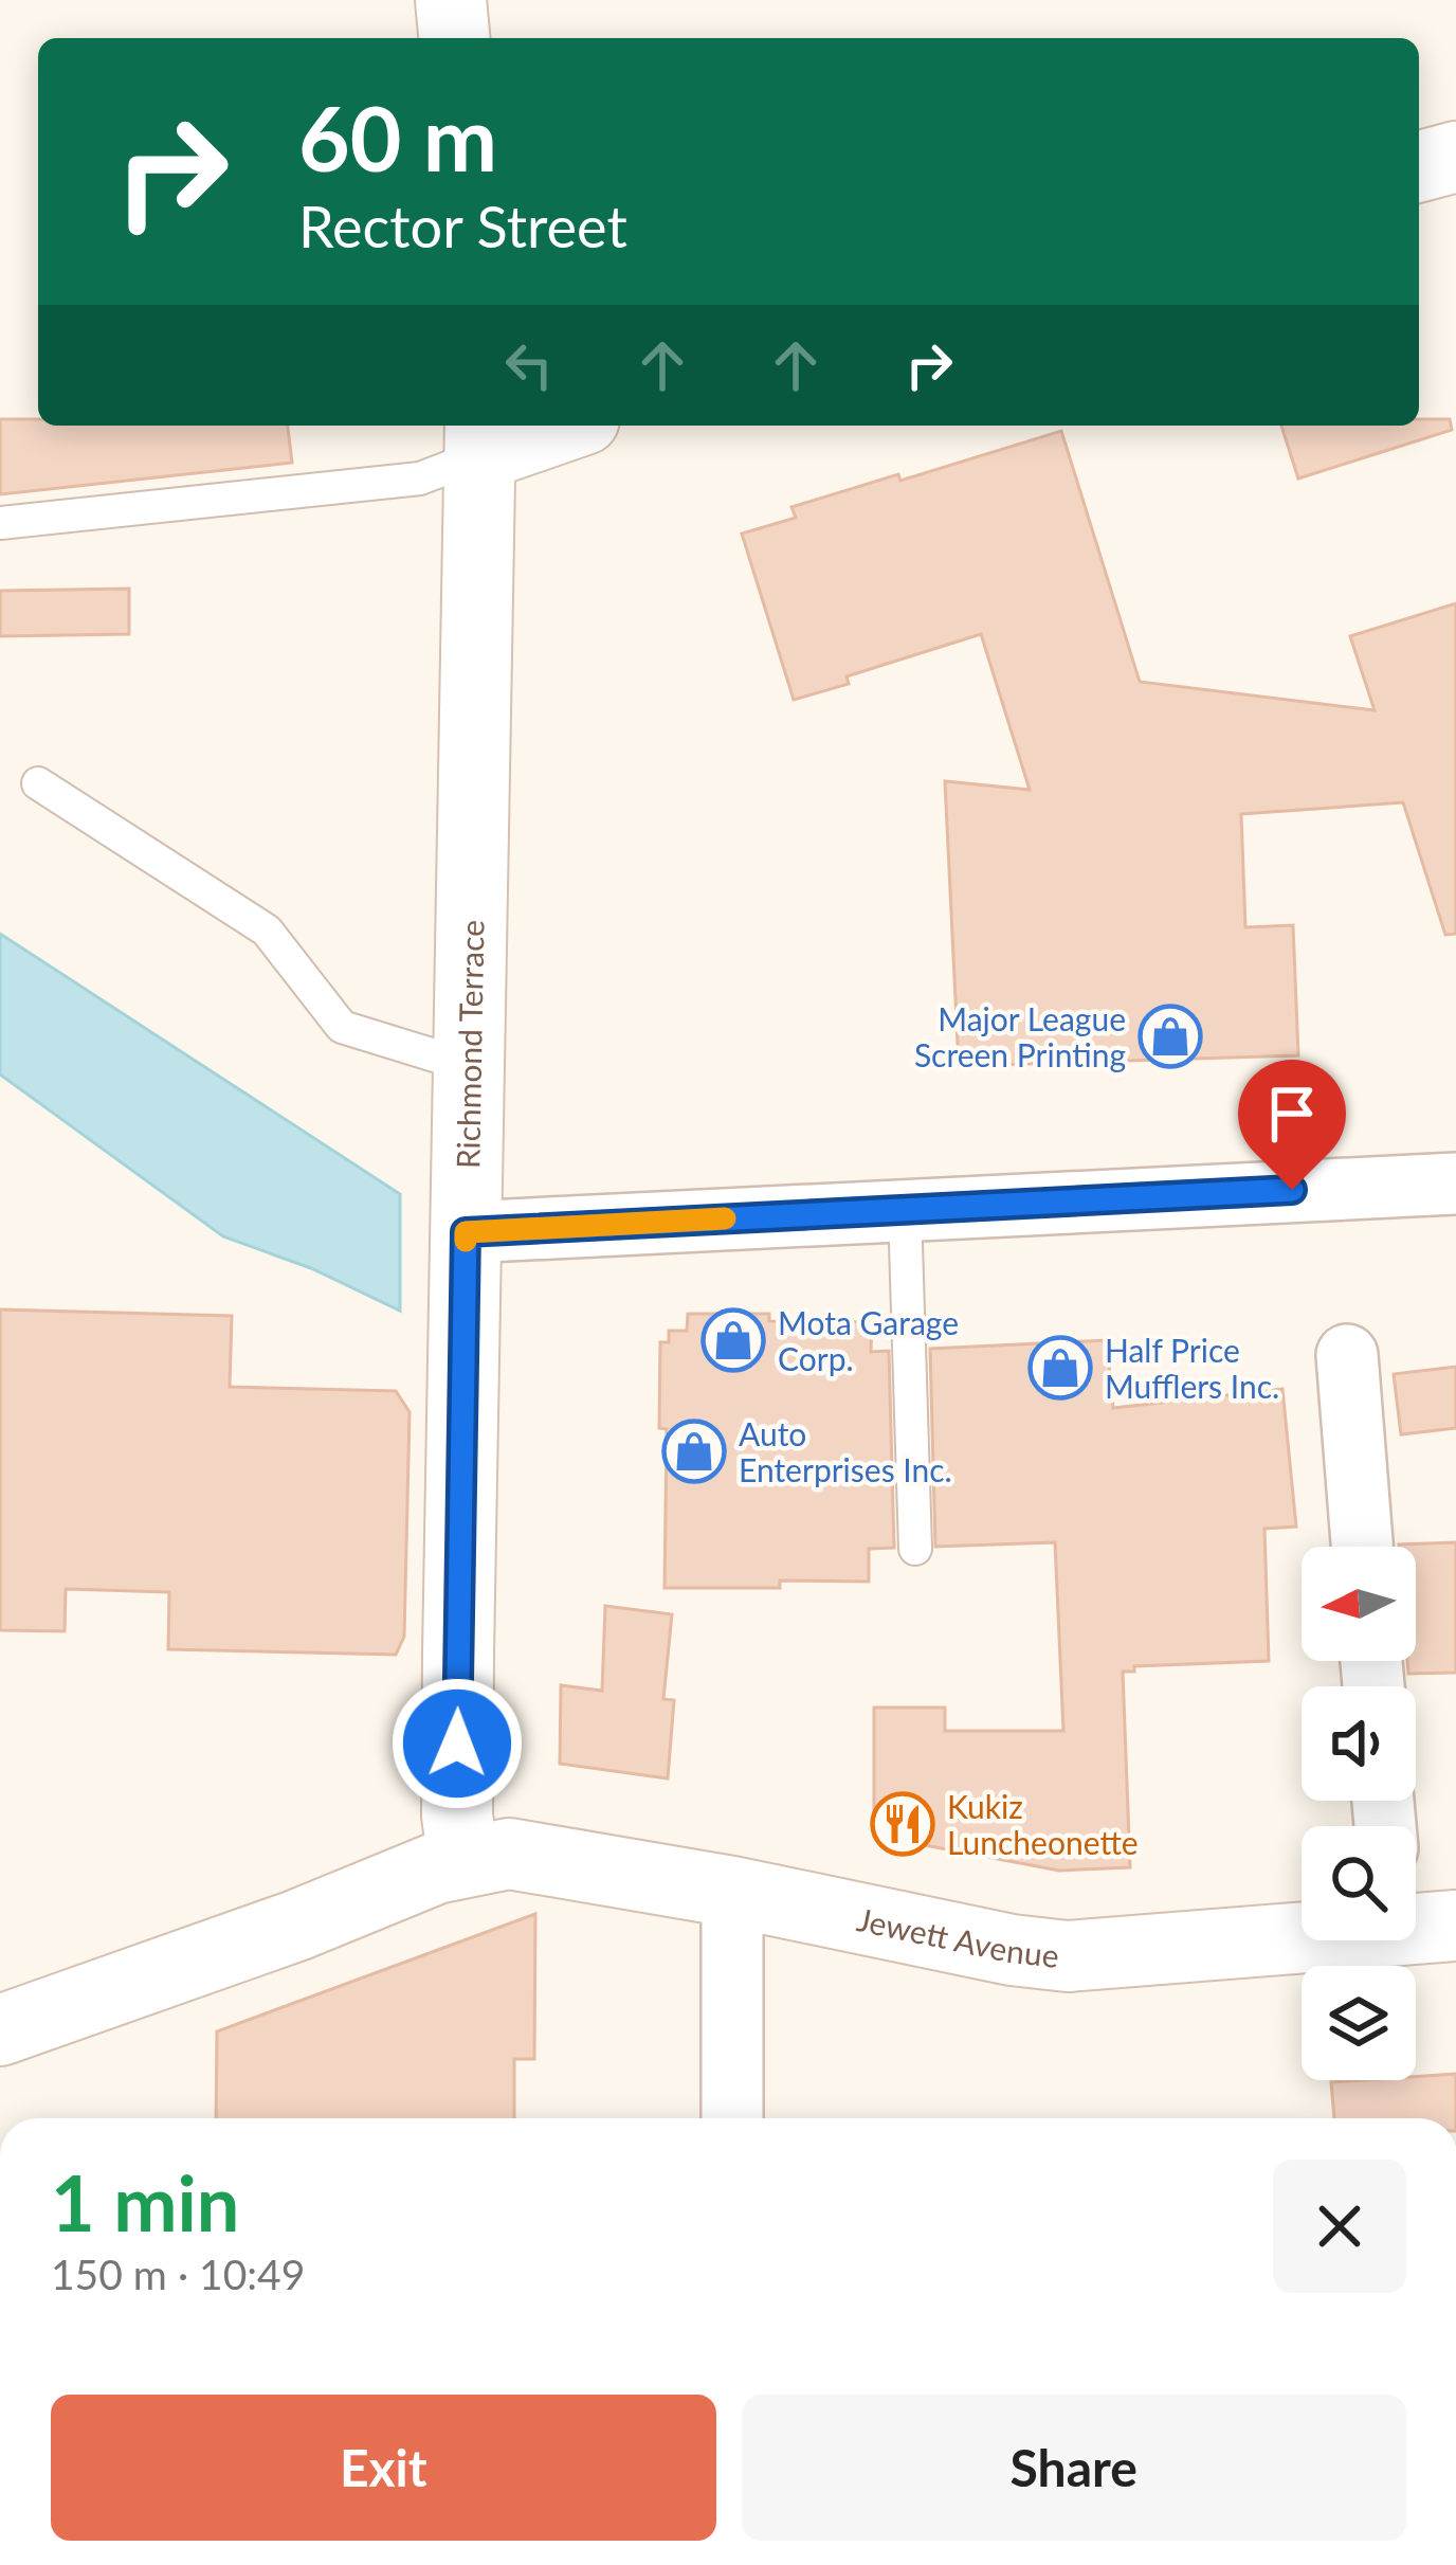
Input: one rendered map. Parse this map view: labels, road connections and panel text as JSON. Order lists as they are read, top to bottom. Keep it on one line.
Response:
{"streets":{"main road":["Richmond Terrace","Jewett Avenue"]},"crossings":[["Richmond Terrace","Jewett Avenue"]],"places":{"shop":["Major League Screen Printing","Mota Garage Corp.","Half Price Mufflers Inc.","Auto Enterprises Inc."],"restaurant":["Kukiz Luncheonette"]},"north":"left","page":{"turn":["60 m","Rector Street"],"heading":["1 min","150 m · 10:49"],"buttons":["Exit","Share"]}}
